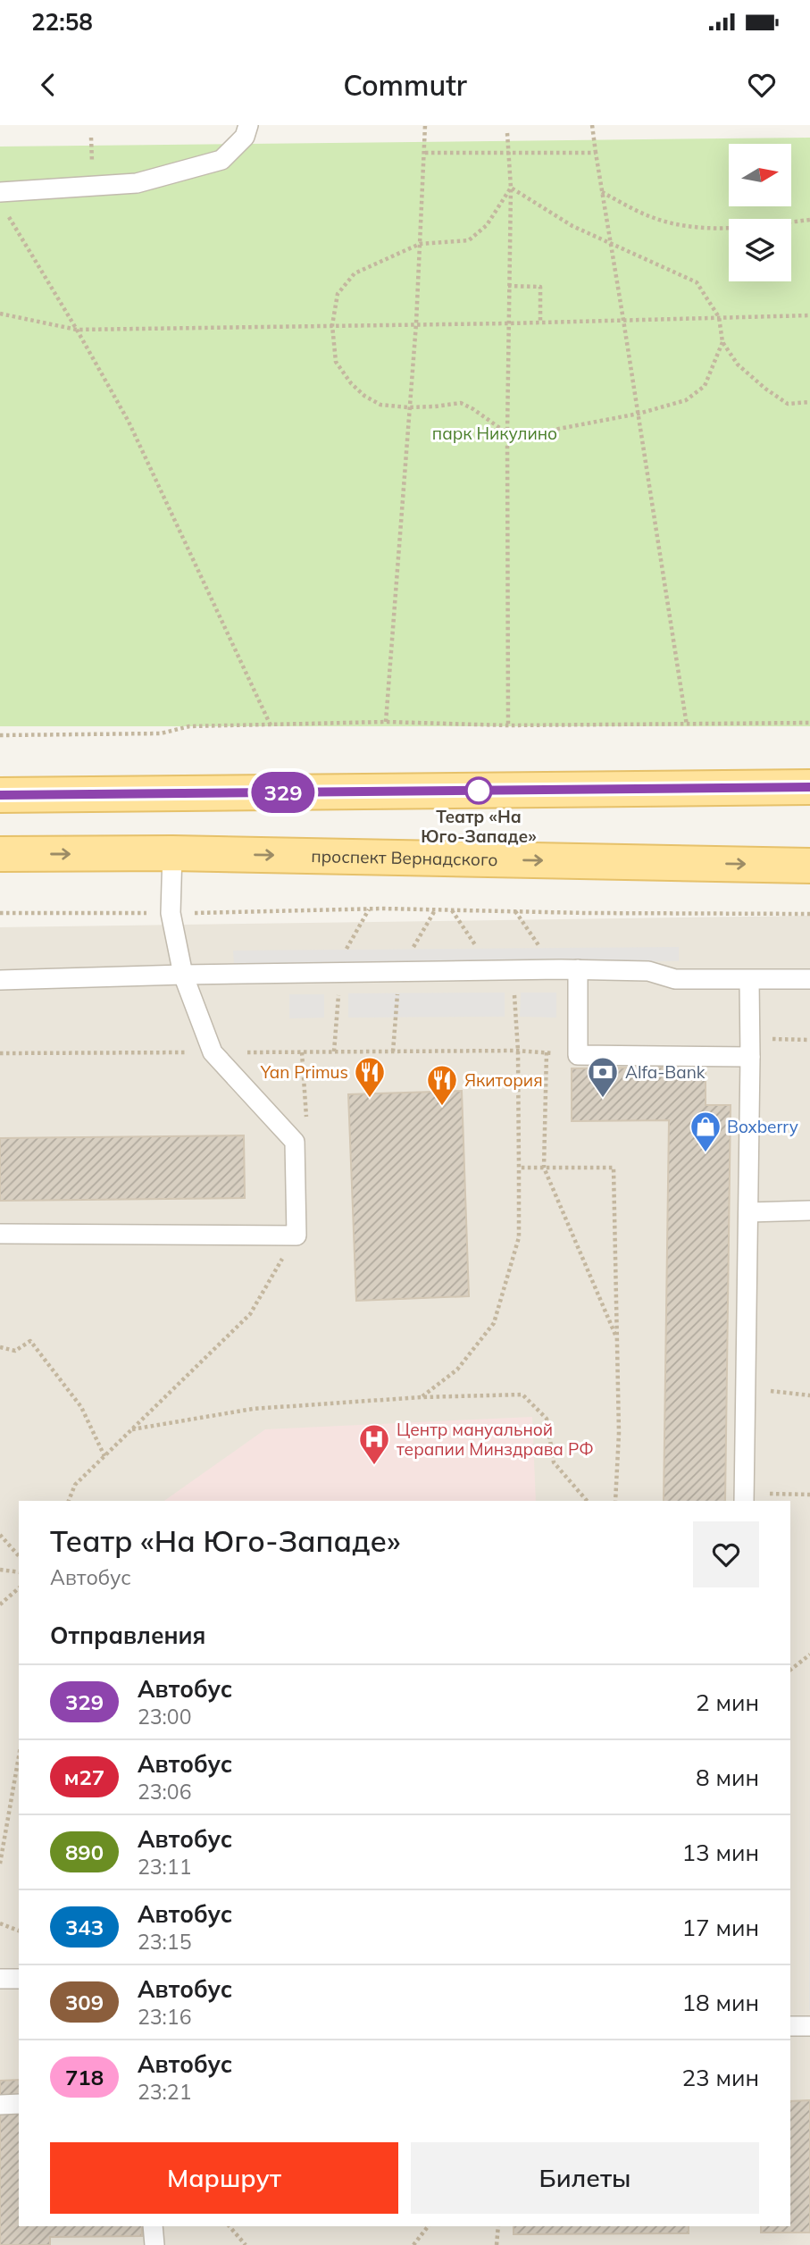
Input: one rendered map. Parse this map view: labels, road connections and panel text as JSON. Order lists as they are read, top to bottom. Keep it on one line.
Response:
{"streets":{"main road":["проспект Вернадского"]},"parks":["парк Никулино"],"places":{"other":["Театр «На Юго-Западе»"],"restaurant":["Yan Primus","Якитория"],"bank":["Alfa-Bank"],"shop":["Boxberry"],"hospital":["Центр мануальной терапии Минздрава РФ"]},"lines":["bus line 329"],"north":"right","page":{"status":"22:58","header":"Commutr","on_map":"329","heading":[["Театр «На Юго-Западе»","Автобус"],"Отправления"],"list":[{"mark":"329","name":"Автобус","note":"23:00","value":"2 мин"},{"mark":"м27","name":"Автобус","note":"23:06","value":"8 мин"},{"mark":"890","name":"Автобус","note":"23:11","value":"13 мин"},{"mark":"343","name":"Автобус","note":"23:15","value":"17 мин"},{"mark":"309","name":"Автобус","note":"23:16","value":"18 мин"},{"mark":"718","name":"Автобус","note":"23:21","value":"23 мин"}],"buttons":["Маршрут","Билеты"]}}
